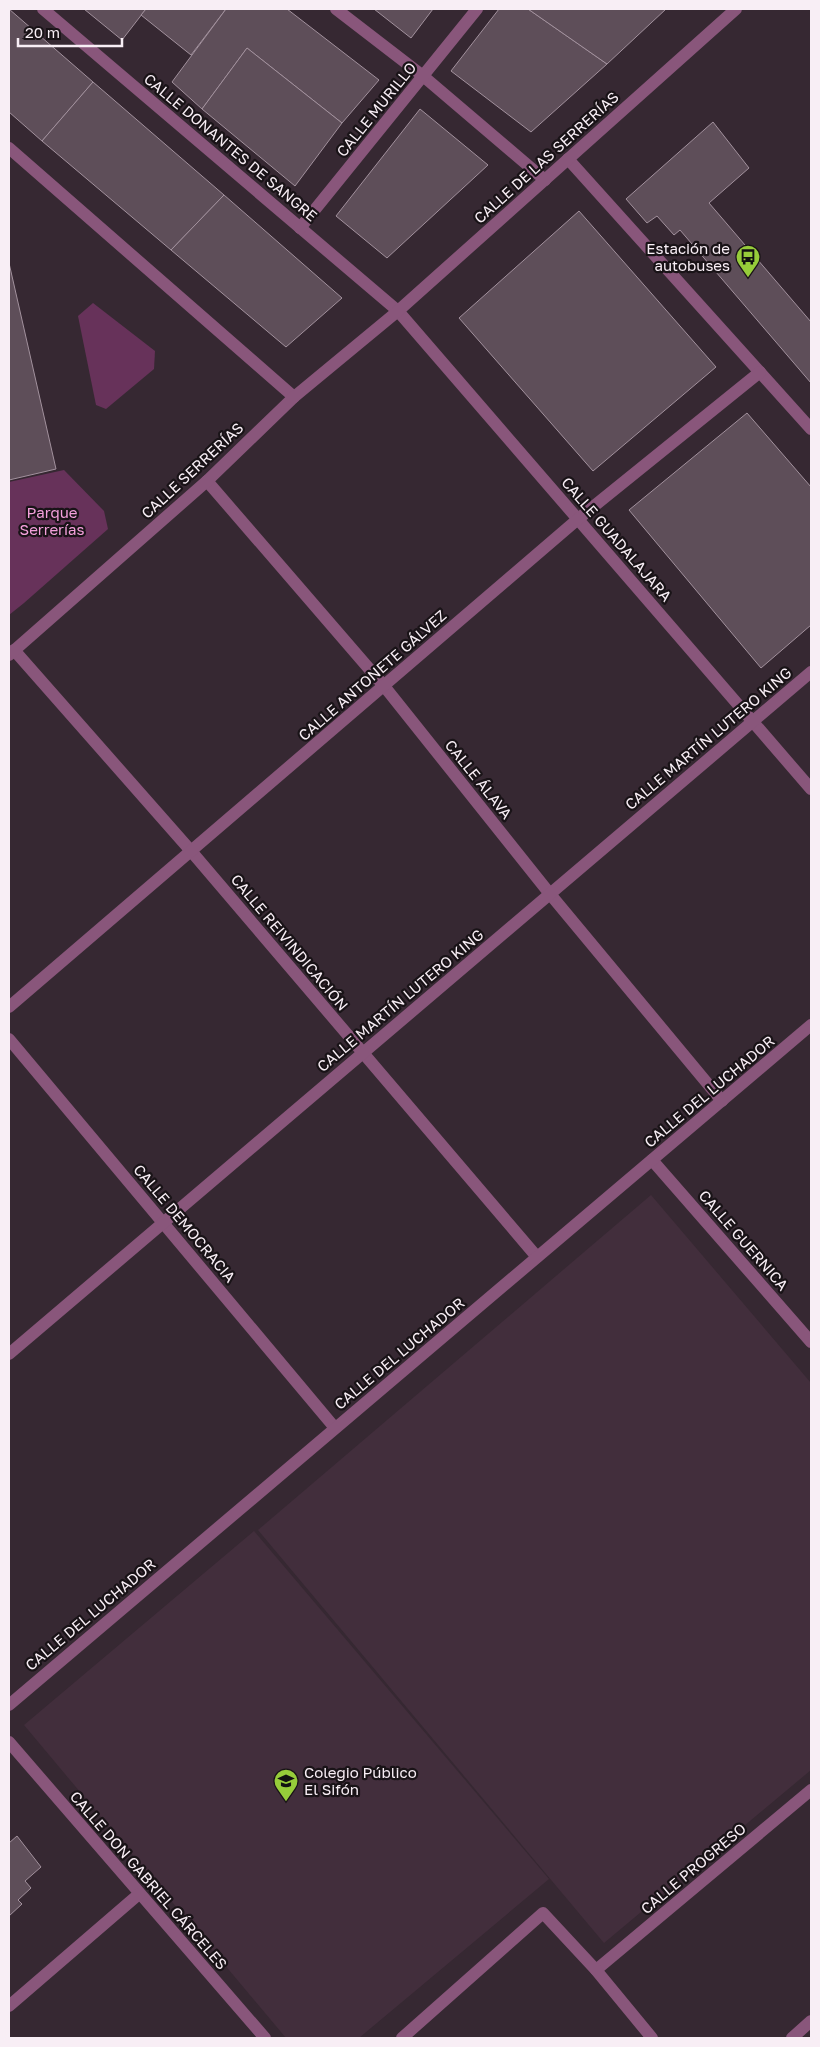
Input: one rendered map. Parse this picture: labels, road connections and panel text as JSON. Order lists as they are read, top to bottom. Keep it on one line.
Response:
{"streets":{"street":["CALLE MURILLO","CALLE DONANTES DE SANGRE","CALLE DE LAS SERRERÍAS","CALLE SERRERÍAS","CALLE GUADALAJARA","CALLE ANTONETE GÁLVEZ","CALLE MARTÍN LUTERO KING","CALLE ÁLAVA","CALLE REIVINDICACIÓN","CALLE DEL LUCHADOR","CALLE DEMOCRACIA","CALLE GUERNICA","CALLE PROGRESO","CALLE DON GABRIEL CÁRCELES"]},"crossings":[["CALLE MURILLO","CALLE DONANTES DE SANGRE"],["CALLE DONANTES DE SANGRE","CALLE DE LAS SERRERÍAS"],["CALLE DONANTES DE SANGRE","CALLE SERRERÍAS"],["CALLE DONANTES DE SANGRE","CALLE GUADALAJARA"],["CALLE DE LAS SERRERÍAS","CALLE SERRERÍAS"],["CALLE DE LAS SERRERÍAS","CALLE GUADALAJARA"],["CALLE SERRERÍAS","CALLE GUADALAJARA"],["CALLE SERRERÍAS","CALLE ÁLAVA"],["CALLE SERRERÍAS","CALLE REIVINDICACIÓN"],["CALLE GUADALAJARA","CALLE ANTONETE GÁLVEZ"],["CALLE GUADALAJARA","CALLE MARTÍN LUTERO KING"],["CALLE ANTONETE GÁLVEZ","CALLE ÁLAVA"],["CALLE ANTONETE GÁLVEZ","CALLE REIVINDICACIÓN"],["CALLE MARTÍN LUTERO KING","CALLE ÁLAVA"],["CALLE MARTÍN LUTERO KING","CALLE REIVINDICACIÓN"],["CALLE MARTÍN LUTERO KING","CALLE DEMOCRACIA"],["CALLE ÁLAVA","CALLE DEL LUCHADOR"],["CALLE REIVINDICACIÓN","CALLE DEL LUCHADOR"],["CALLE DEL LUCHADOR","CALLE DEMOCRACIA"],["CALLE DEL LUCHADOR","CALLE GUERNICA"]],"parks":["Parque Serrerías"],"places":{"bus stop":["Estación de autobuses"],"school or university":["Colegio Público El Sifón"]},"scale_bar":"20 m"}
